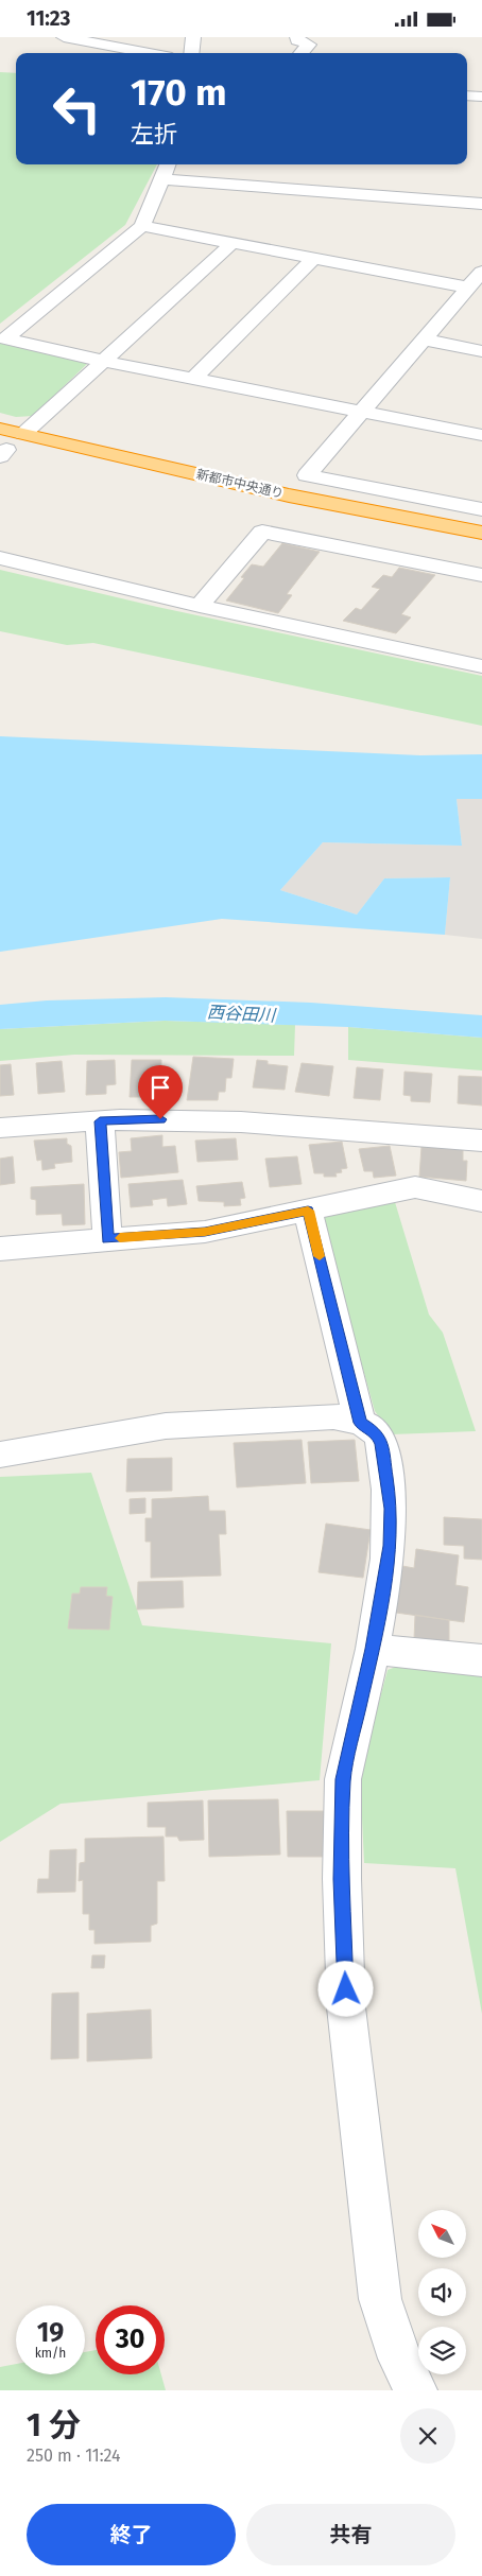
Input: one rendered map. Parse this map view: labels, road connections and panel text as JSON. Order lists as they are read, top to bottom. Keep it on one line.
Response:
{"streets":{"highway":["新都市中央通り"]},"water":["西谷田川"],"north":"top left","page":{"status":"11:23","turn":["170 m","左折"],"speed":"19 km/h","limit":"30","heading":["1 分","250 m · 11:24"],"buttons":["終了","共有"]}}
